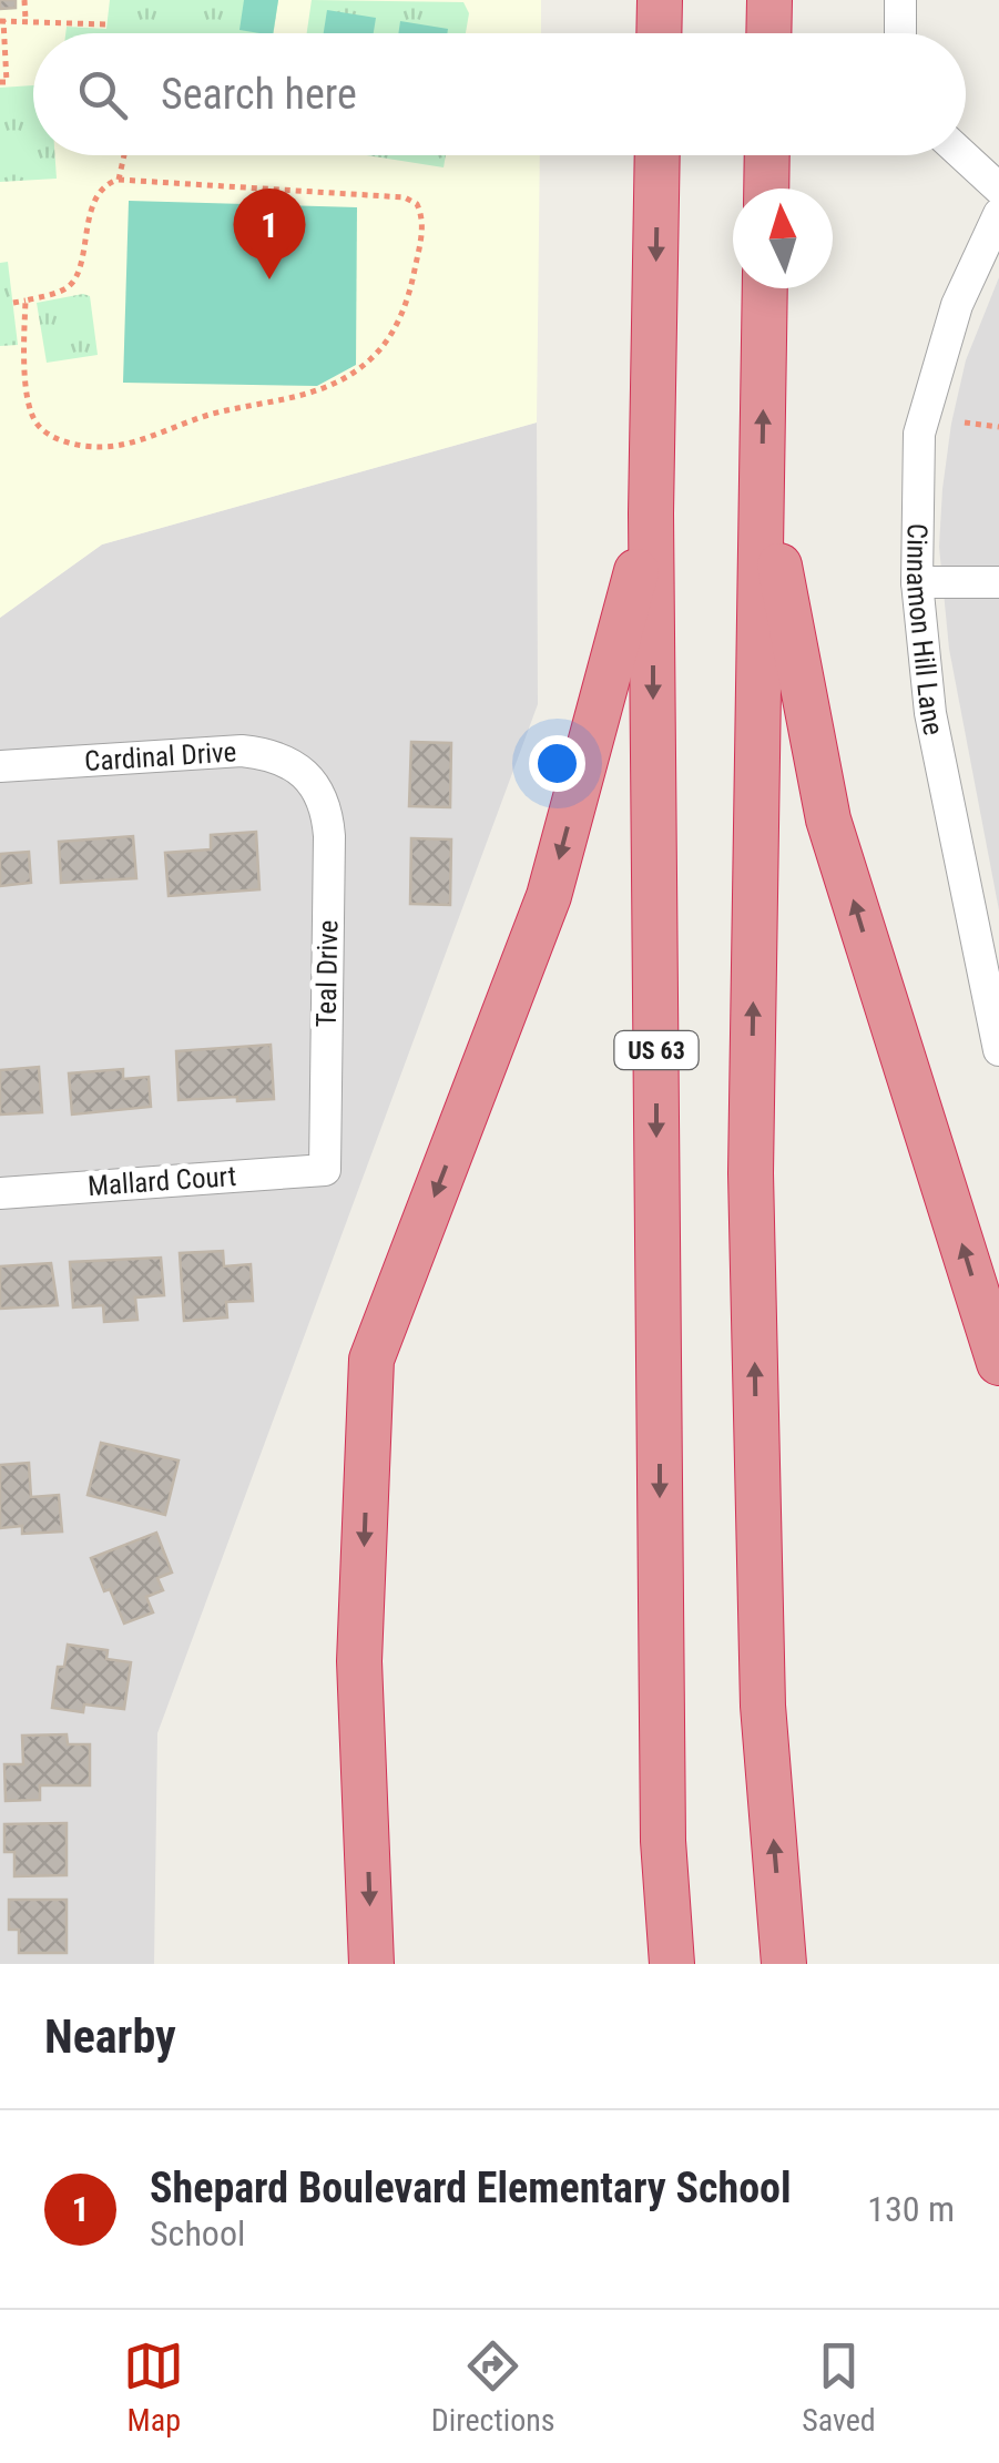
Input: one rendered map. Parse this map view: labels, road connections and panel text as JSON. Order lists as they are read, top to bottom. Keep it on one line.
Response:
{"streets":{"highway":["US 63"],"street":["Cinnamon Hill Lane","Cardinal Drive","Teal Drive","Mallard Court"]},"crossings":[["Cardinal Drive","Teal Drive"],["Teal Drive","Mallard Court"]],"north":"top","page":{"search":"Search here","pins":"1","heading":"Nearby","list":[{"mark":"1","name":"Shepard Boulevard Elementary School","note":"School","value":"130 m"}],"nav":["Map","Directions","Saved"]}}
